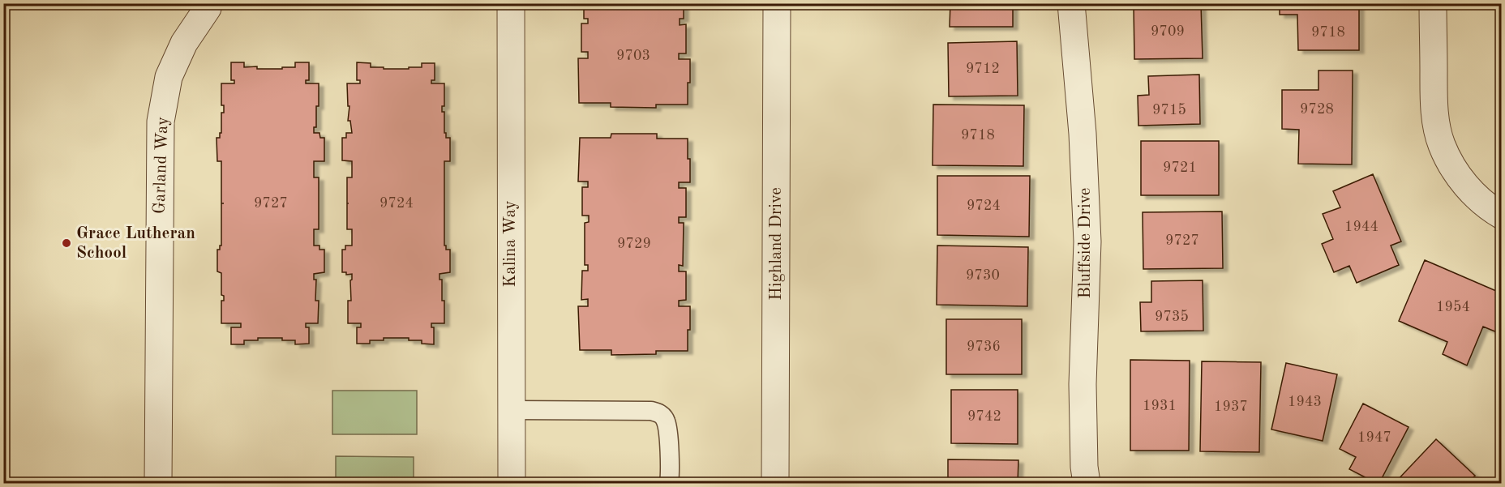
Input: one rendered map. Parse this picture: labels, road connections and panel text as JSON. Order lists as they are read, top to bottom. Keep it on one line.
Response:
{"streets":{"street":["Garland Way","Bluffside Drive","Kalina Way","Highland Drive"]},"places":["Grace Lutheran School"],"house_numbers":["9709","9718","9703","9712","9728","9715","9718","9721","9727","9724","9724","1944","9727","9729","9730","1954","9735","9736","1943","1931","1937","9742","1947"]}
